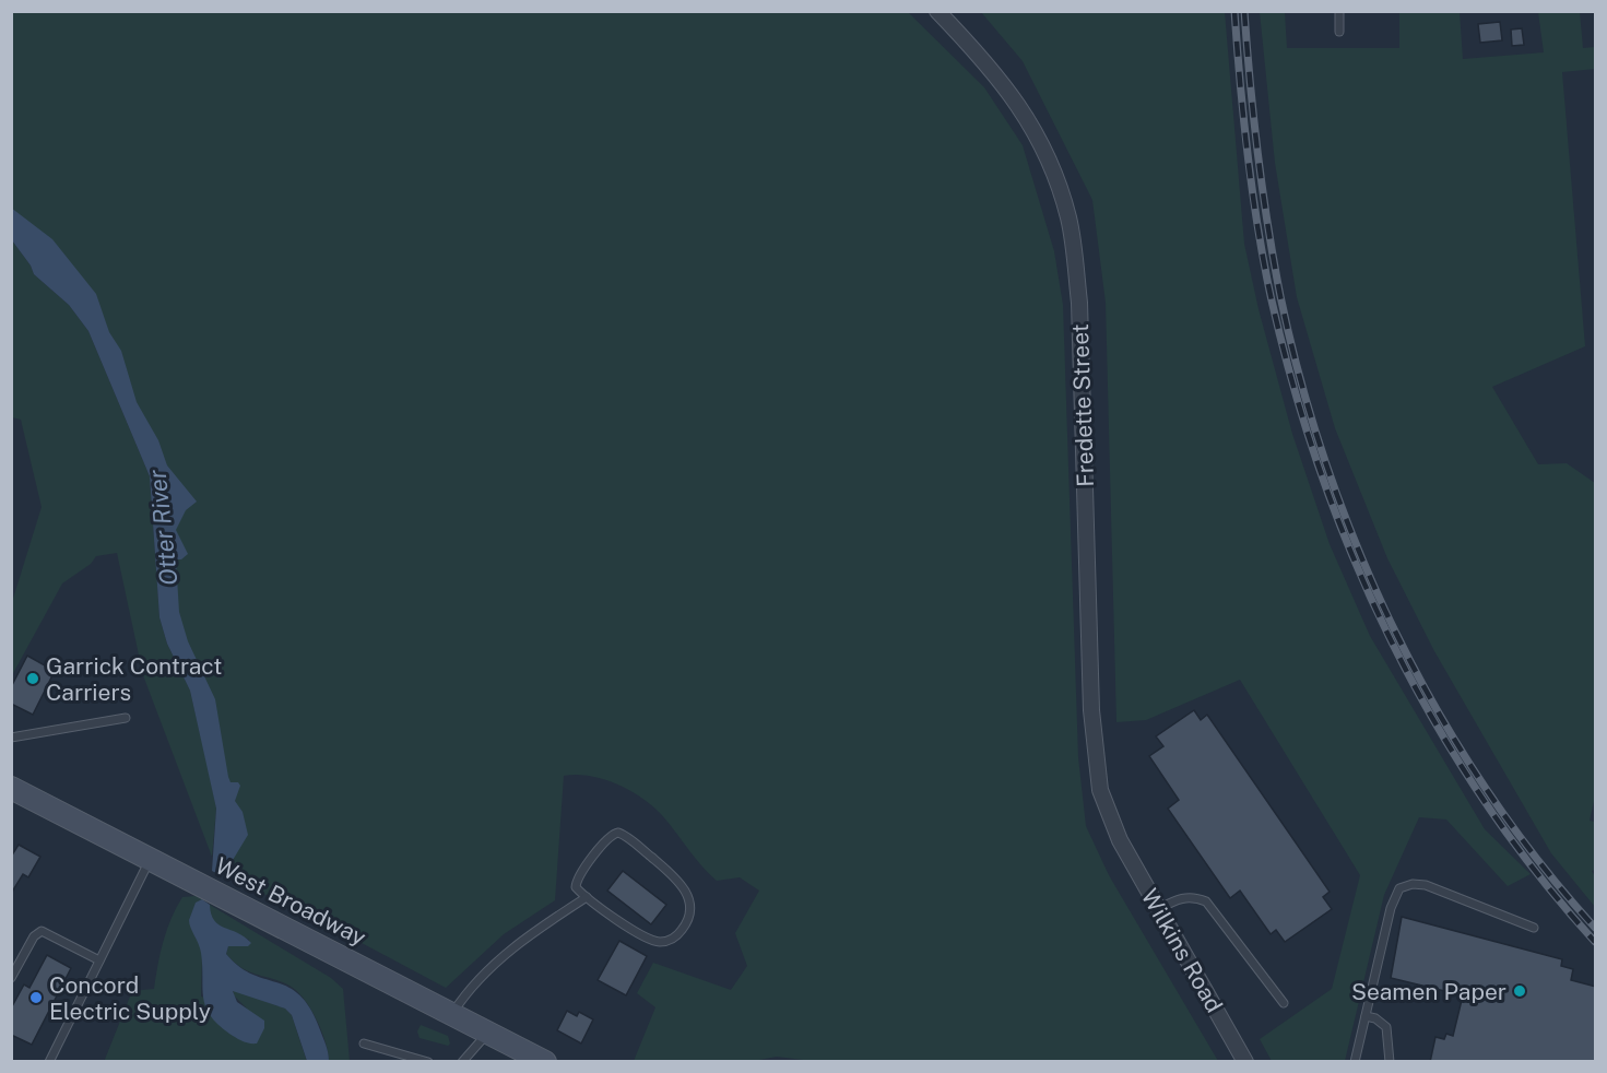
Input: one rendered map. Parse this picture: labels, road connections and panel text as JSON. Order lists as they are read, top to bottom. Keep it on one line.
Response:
{"streets":{"main road":["West Broadway"],"street":["Fredette Street","Wilkins Road"]},"crossings":[["Fredette Street","Wilkins Road"]],"water":["Otter River"],"places":["Garrick Contract Carriers","Seamen Paper","Concord Electric Supply"]}
